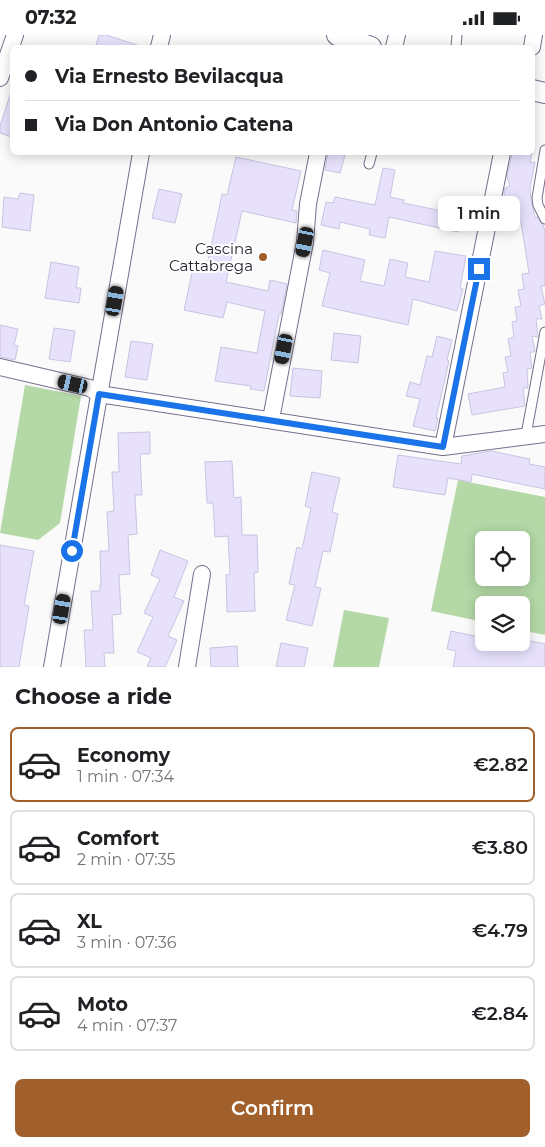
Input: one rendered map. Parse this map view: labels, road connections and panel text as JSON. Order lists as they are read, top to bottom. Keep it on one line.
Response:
{"places":["Cascina Cattabrega"],"page":{"status":"07:32","banner":["Via Ernesto Bevilacqua","Via Don Antonio Catena"],"bubble":"1 min","heading":"Choose a ride","list":[{"name":"Economy","note":"1 min · 07:34","value":"€2.82"},{"name":"Comfort","note":"2 min · 07:35","value":"€3.80"},{"name":"XL","note":"3 min · 07:36","value":"€4.79"},{"name":"Moto","note":"4 min · 07:37","value":"€2.84"}],"buttons":"Confirm"}}
